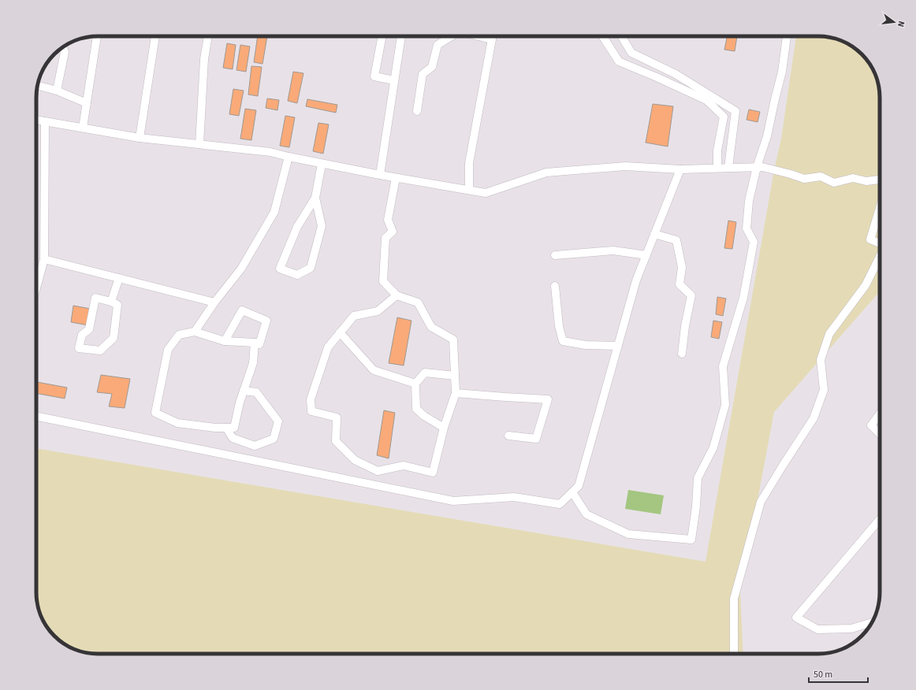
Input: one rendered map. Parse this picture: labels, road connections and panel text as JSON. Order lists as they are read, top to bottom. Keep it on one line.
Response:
{"scale_bar":"50 m","north":"right"}
